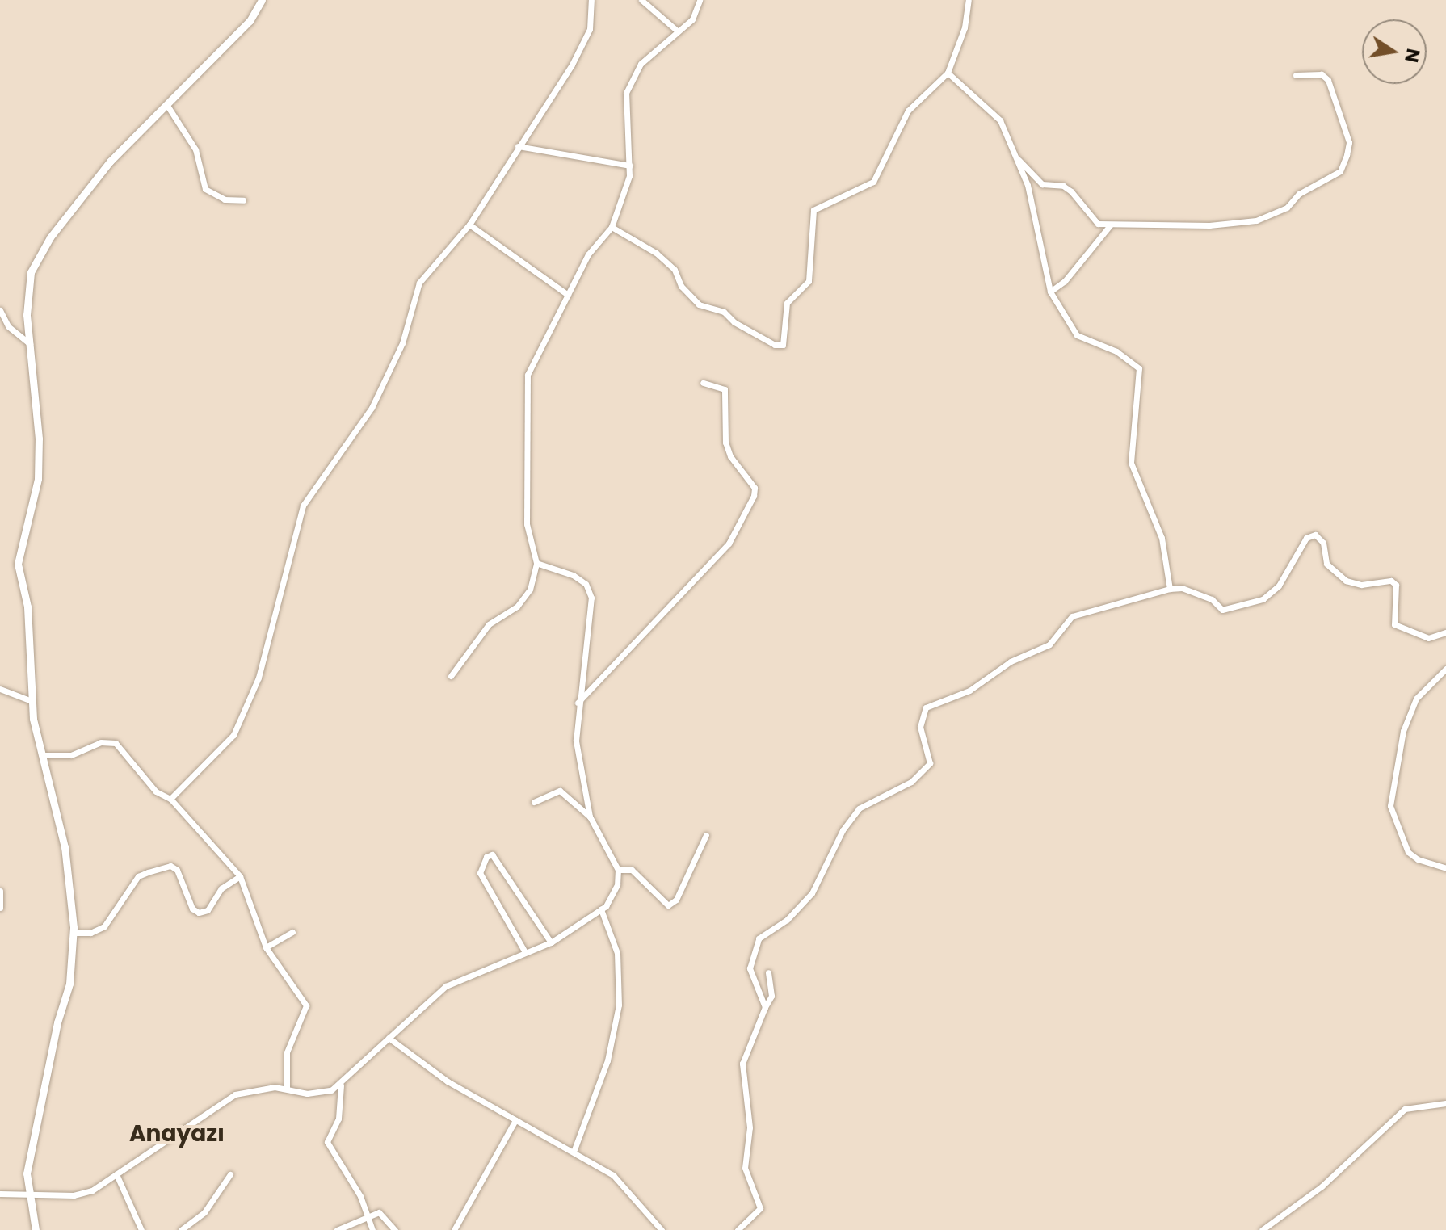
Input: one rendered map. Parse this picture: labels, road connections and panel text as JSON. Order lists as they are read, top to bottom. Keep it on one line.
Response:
{"districts":["Anayazı"],"north":"right"}
